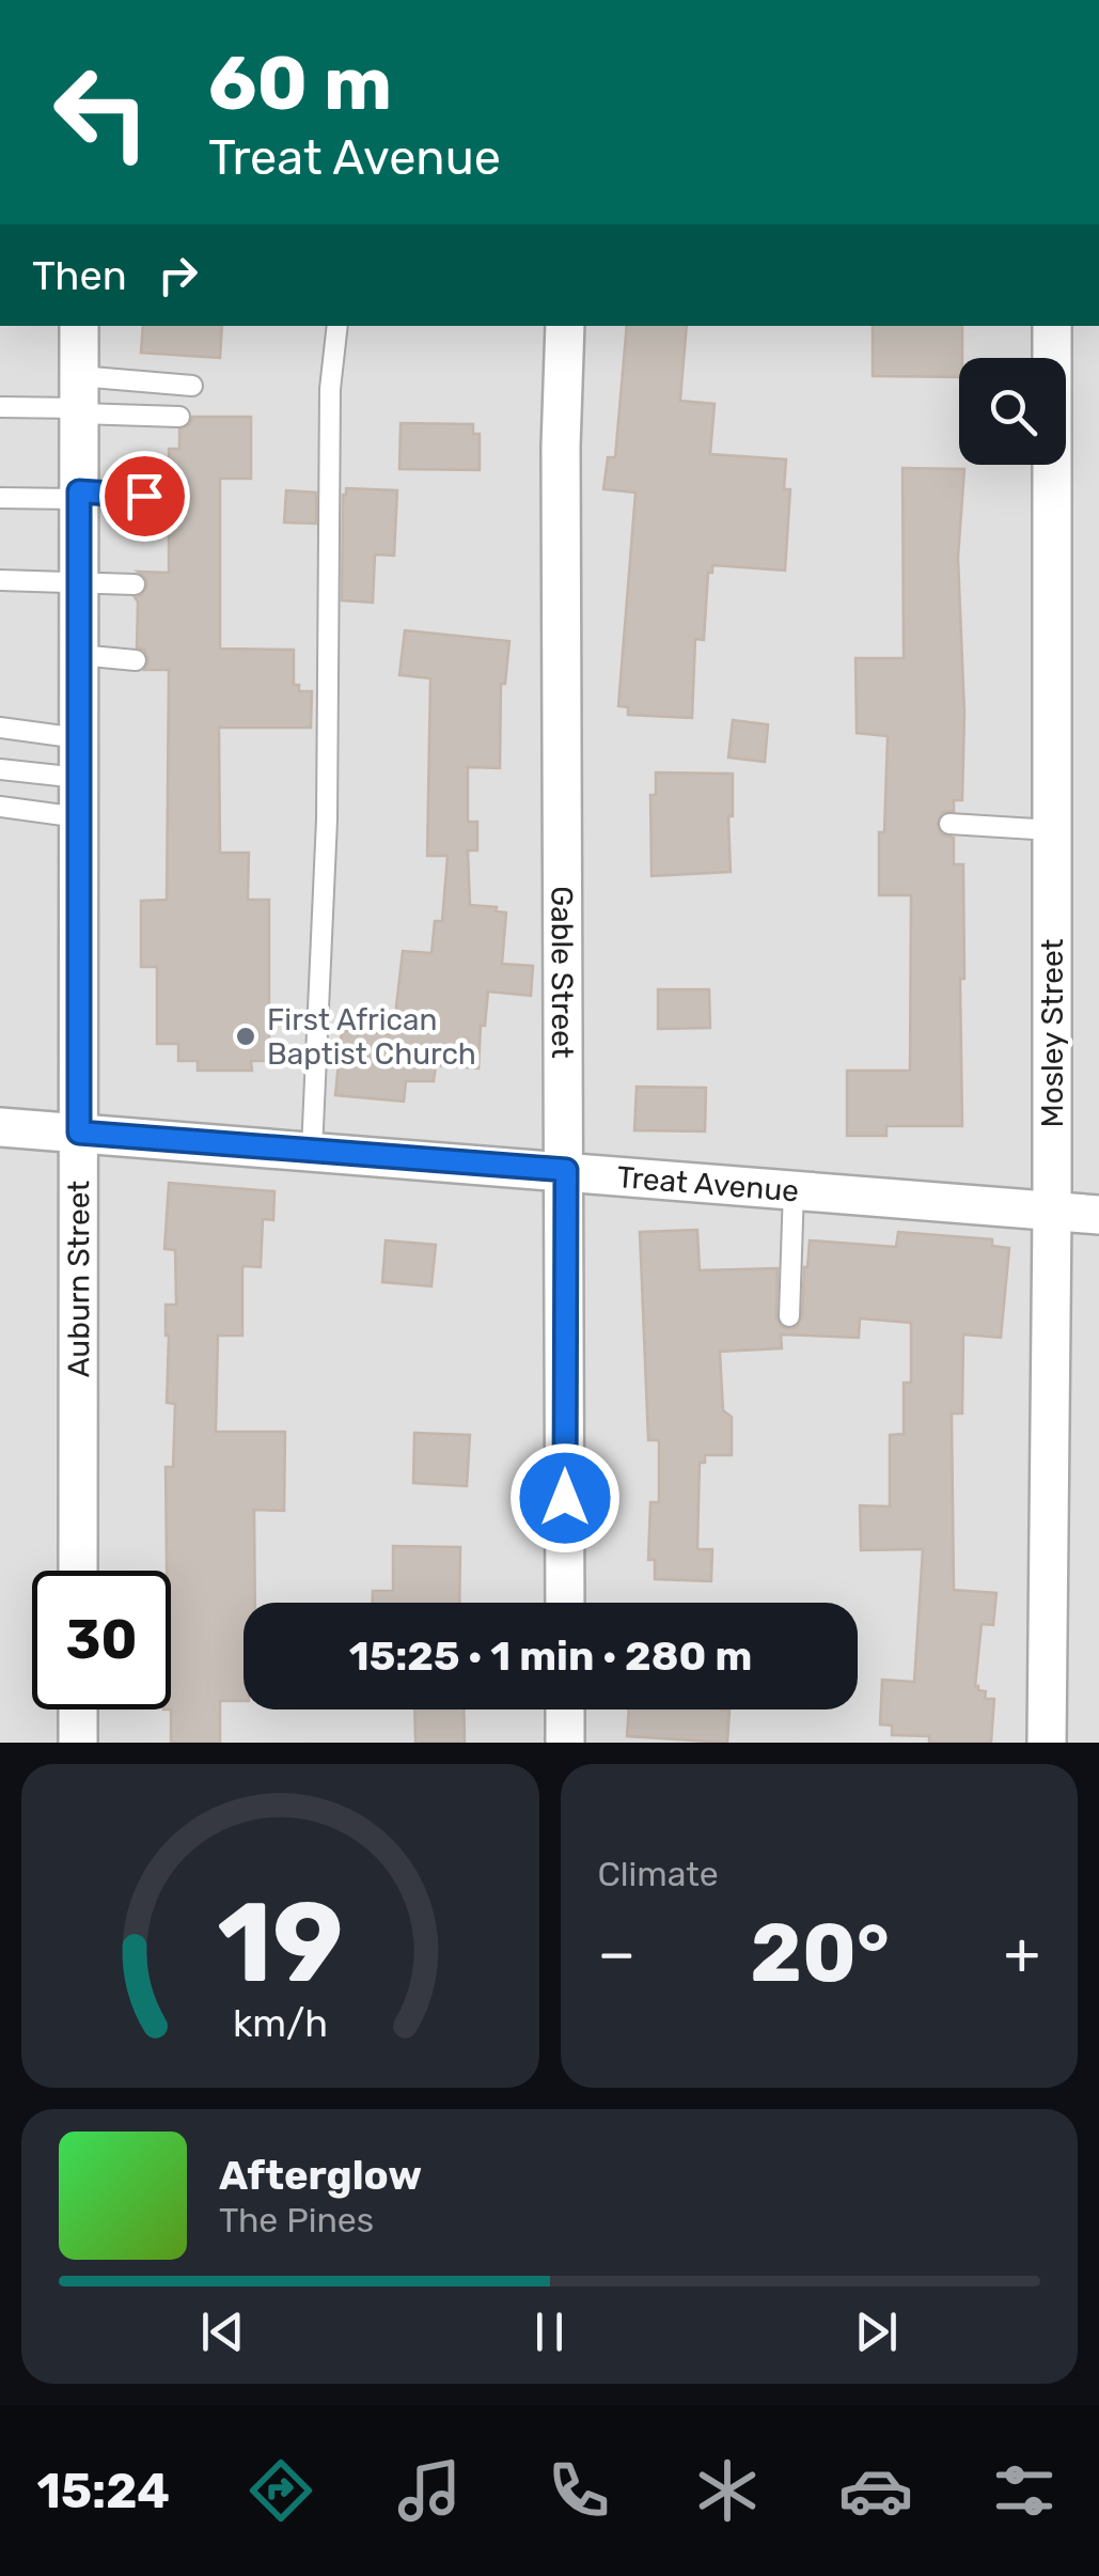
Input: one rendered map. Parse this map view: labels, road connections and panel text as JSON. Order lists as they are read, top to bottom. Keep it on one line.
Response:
{"streets":{"street":["Gable Street","Mosley Street","Treat Avenue","Auburn Street"]},"crossings":[["Gable Street","Treat Avenue"],["Mosley Street","Treat Avenue"],["Treat Avenue","Auburn Street"]],"places":["First African Baptist Church"],"page":{"turn":["60 m","Treat Avenue"],"then":"Then","limit":"30","trip":"15:25 · 1 min · 280 m","tile":"Climate","heat":["−","20°","+"],"song":["Afterglow","The Pines"],"tabs":"15:24","gauge":["19","km/h"]}}
